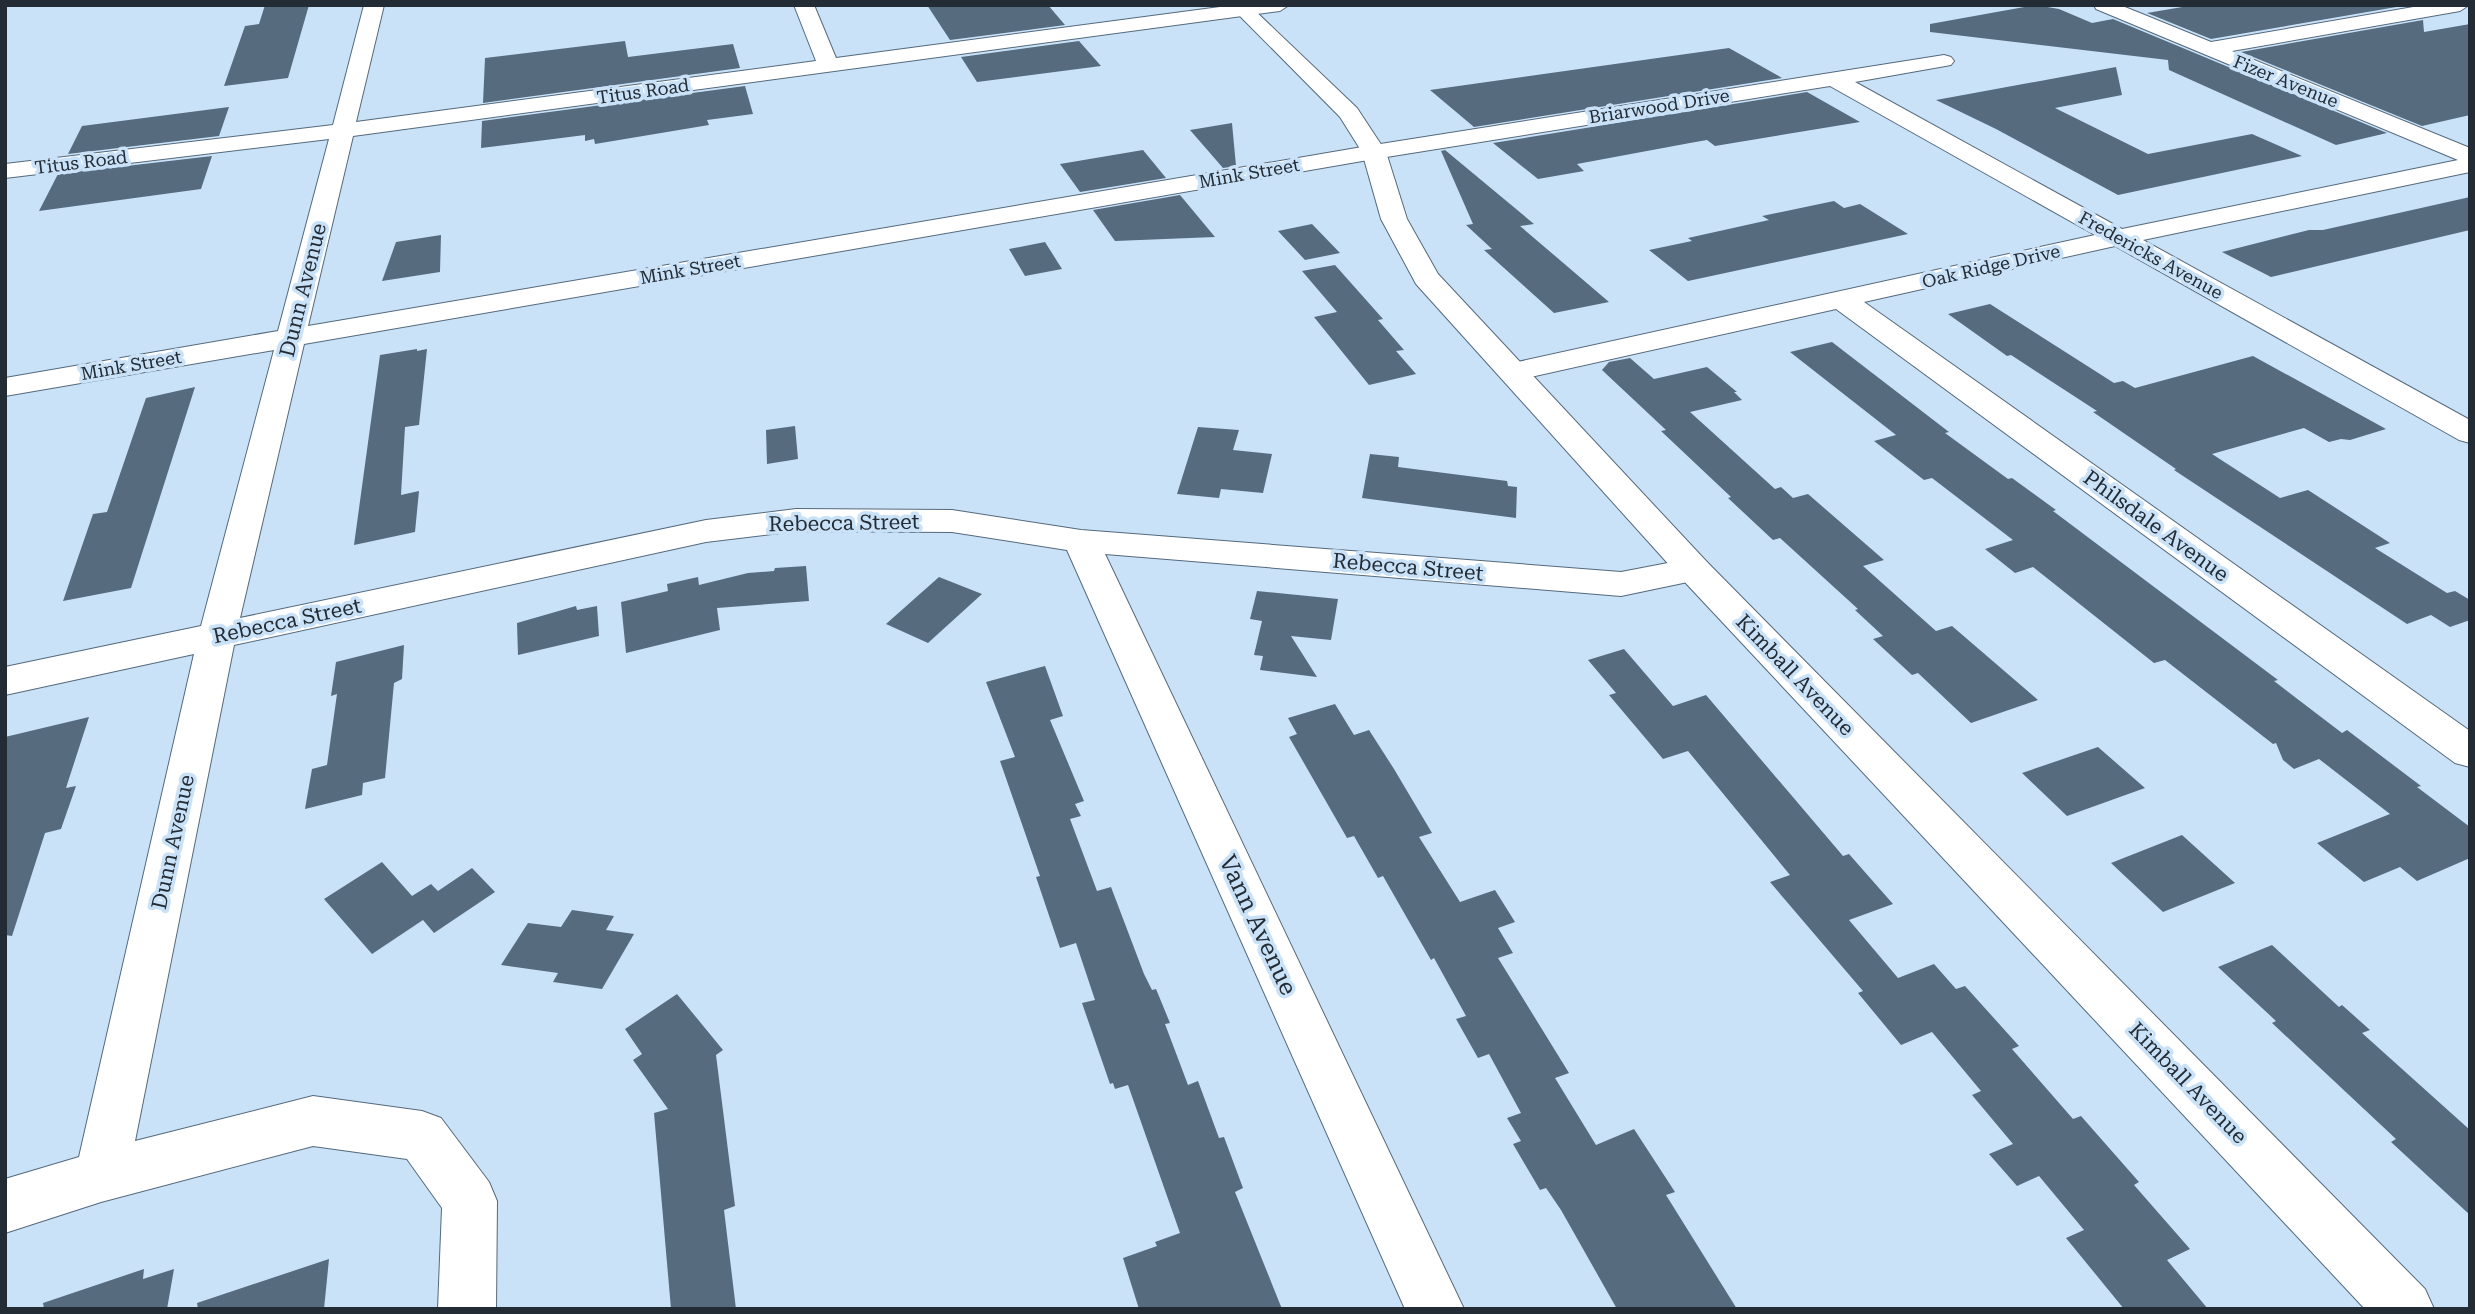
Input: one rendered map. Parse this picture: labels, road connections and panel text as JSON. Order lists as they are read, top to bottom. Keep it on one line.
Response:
{"streets":{"street":["Fizer Avenue","Titus Road","Briarwood Drive","Mink Street","Fredericks Avenue","Oak Ridge Drive","Dunn Avenue","Rebecca Street","Philsdale Avenue","Kimball Avenue","Vann Avenue"]},"crossings":[["Titus Road","Dunn Avenue"],["Titus Road","Kimball Avenue"],["Briarwood Drive","Mink Street"],["Briarwood Drive","Fredericks Avenue"],["Briarwood Drive","Kimball Avenue"],["Mink Street","Dunn Avenue"],["Mink Street","Kimball Avenue"],["Fredericks Avenue","Oak Ridge Drive"],["Oak Ridge Drive","Philsdale Avenue"],["Oak Ridge Drive","Kimball Avenue"],["Dunn Avenue","Rebecca Street"],["Rebecca Street","Kimball Avenue"],["Rebecca Street","Vann Avenue"]]}
